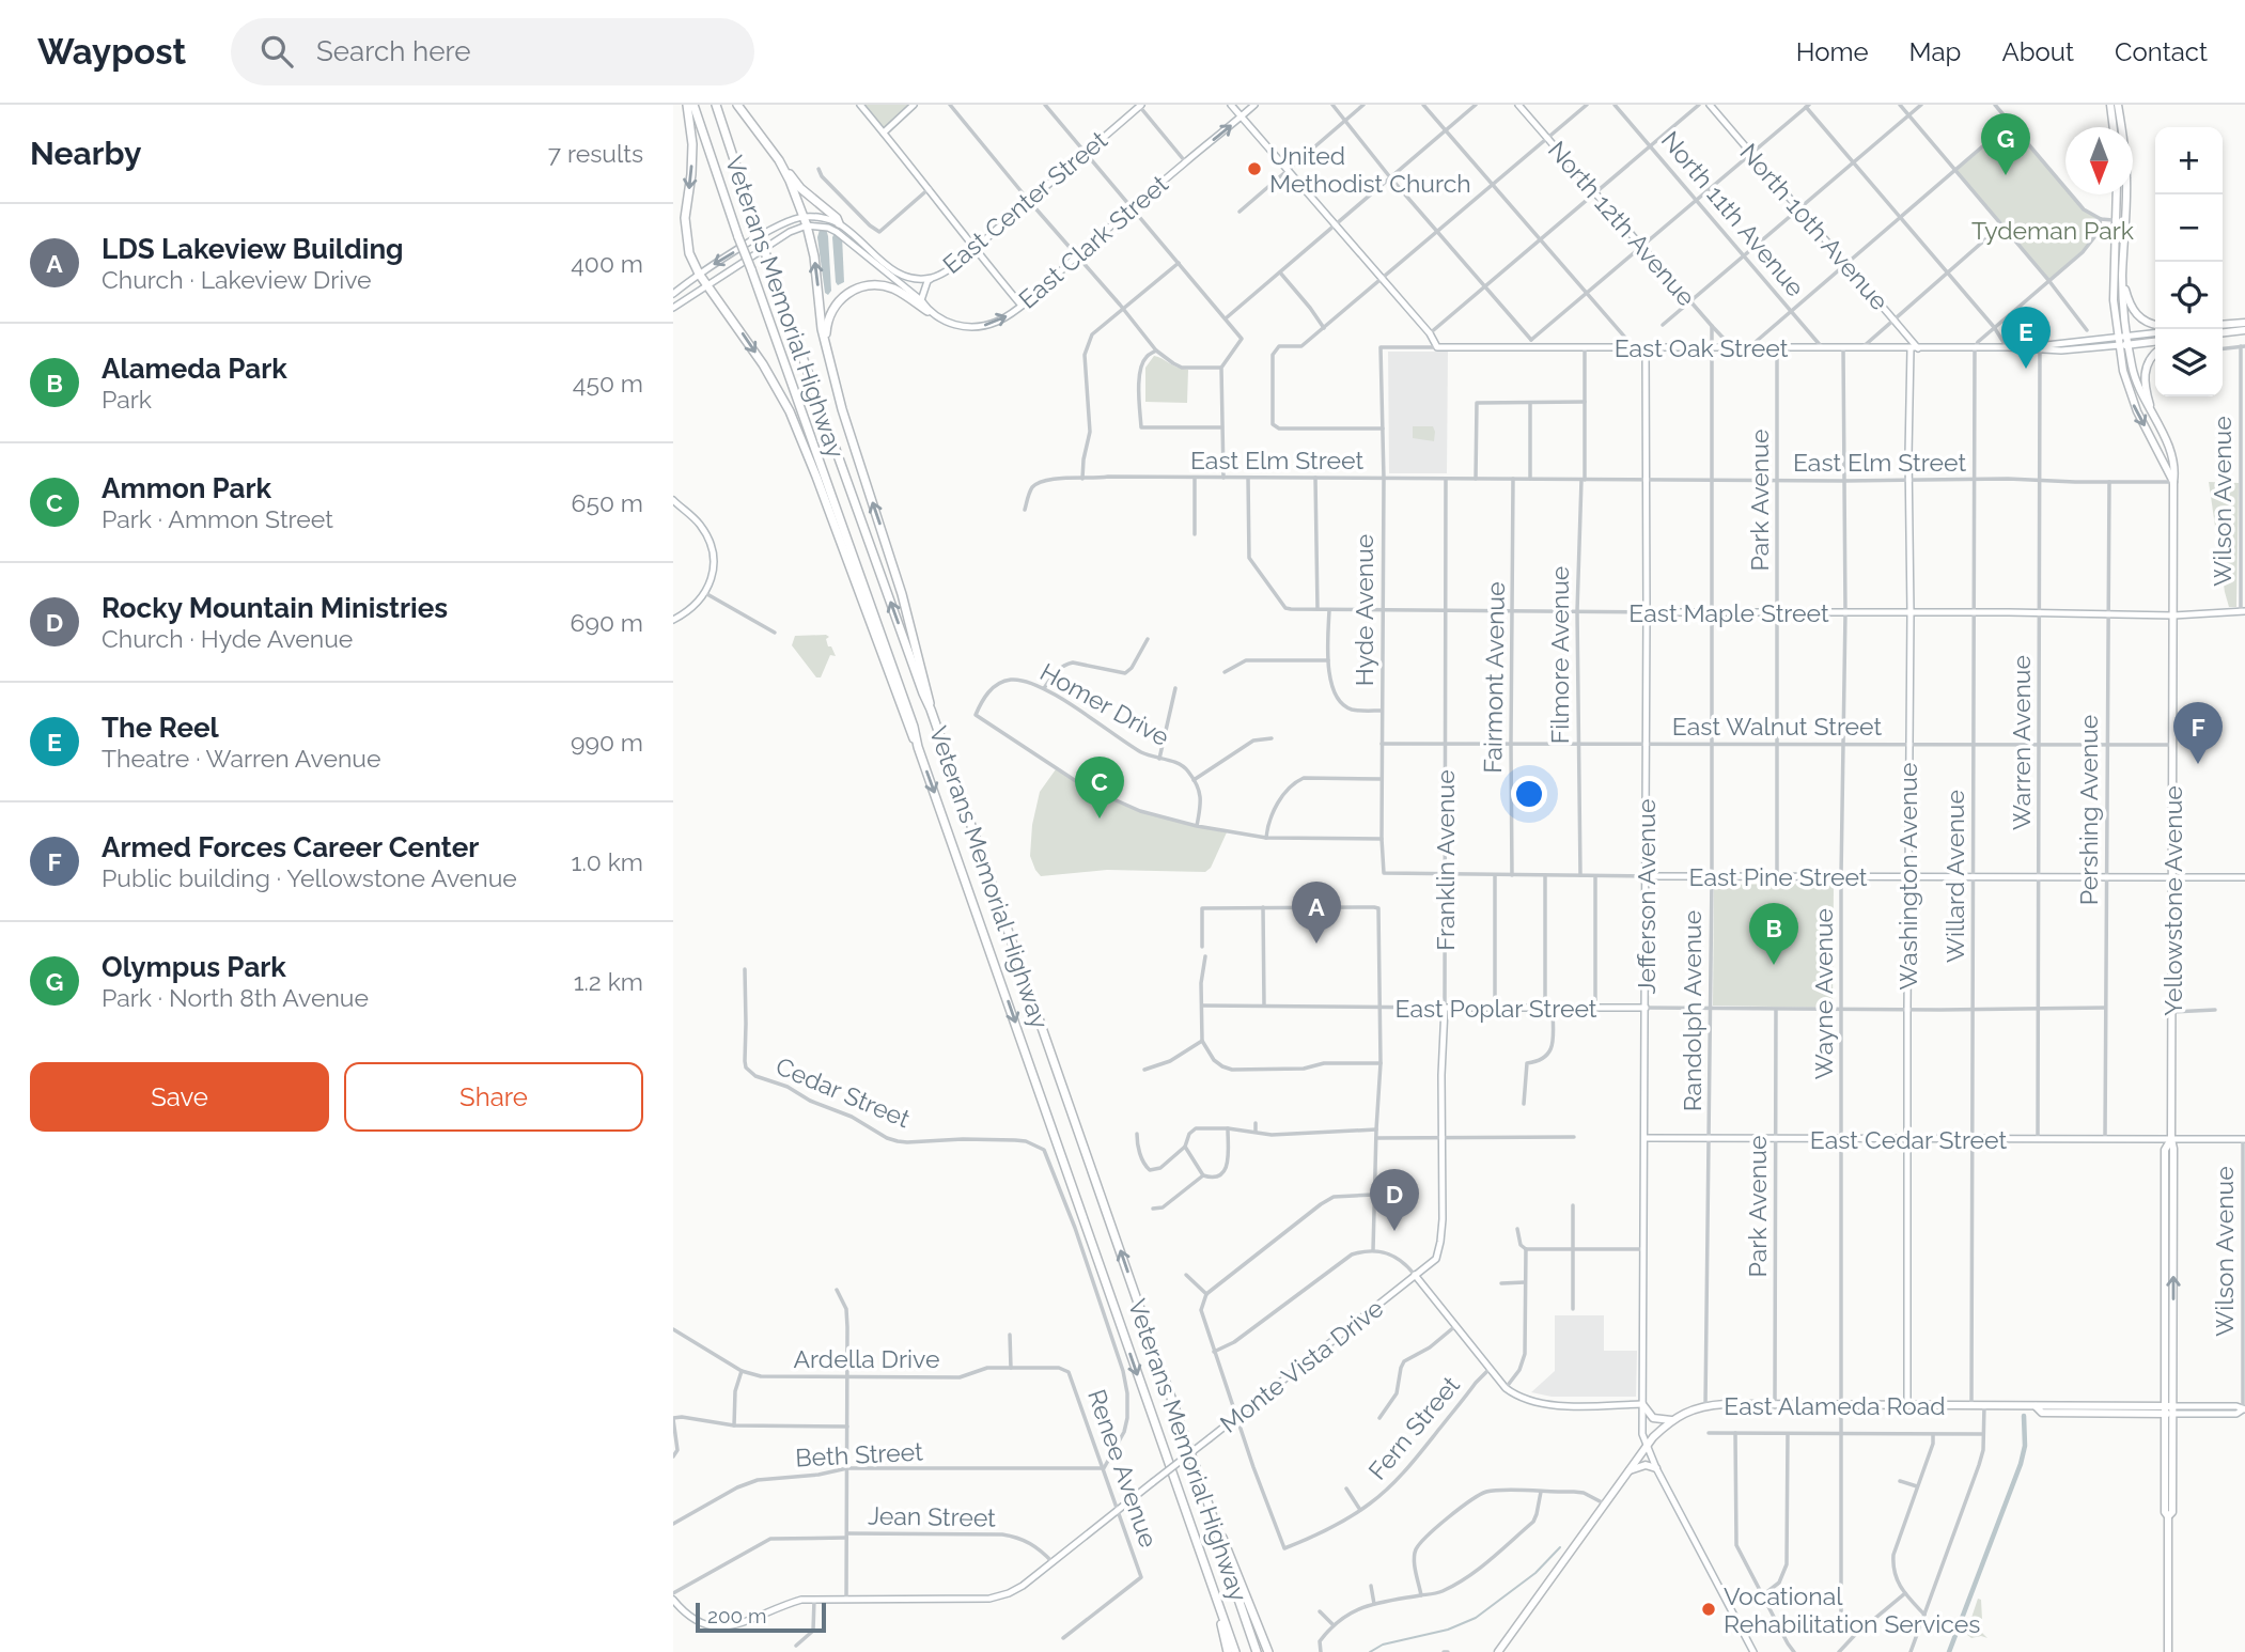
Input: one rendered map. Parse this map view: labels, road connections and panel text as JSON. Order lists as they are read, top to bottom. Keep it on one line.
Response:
{"streets":{"highway":["Veterans Memorial Highway"],"main road":["Yellowstone Avenue","East Alameda Road"],"street":["East Center Street","North 11th Avenue","North 12th Avenue","North 10th Avenue","East Clark Street","East Oak Street","East Elm Street","Park Avenue","Wilson Avenue","Hyde Avenue","East Maple Street","Filmore Avenue","Fairmont Avenue","Homer Drive","East Walnut Street","Warren Avenue","Pershing Avenue","Franklin Avenue","East Pine Street","Washington Avenue","Willard Avenue","Jefferson Avenue","Wayne Avenue","East Poplar Street","Randolph Avenue","Cedar Street","East Cedar Street","Ardella Drive","Monte Vista Drive","Fern Street","Beth Street","Renee Avenue","Jean Street"]},"crossings":[["North 11th Avenue","East Oak Street"],["North 12th Avenue","East Oak Street"],["North 12th Avenue","Randolph Avenue"],["North 10th Avenue","East Oak Street"],["East Oak Street","Park Avenue"],["East Oak Street","Hyde Avenue"],["East Oak Street","Filmore Avenue"],["East Oak Street","Warren Avenue"],["East Oak Street","Washington Avenue"],["East Oak Street","Willard Avenue"],["East Oak Street","Jefferson Avenue"],["East Oak Street","Yellowstone Avenue"],["East Oak Street","Wayne Avenue"],["East Oak Street","Randolph Avenue"],["East Elm Street","Park Avenue"],["East Elm Street","Hyde Avenue"],["East Elm Street","East Maple Street"],["East Elm Street","Filmore Avenue"],["East Elm Street","Fairmont Avenue"],["East Elm Street","Warren Avenue"],["East Elm Street","Pershing Avenue"],["East Elm Street","Franklin Avenue"],["East Elm Street","Washington Avenue"],["East Elm Street","Willard Avenue"],["East Elm Street","Jefferson Avenue"],["East Elm Street","Yellowstone Avenue"],["East Elm Street","Wayne Avenue"],["East Elm Street","Randolph Avenue"],["Park Avenue","East Maple Street"],["Park Avenue","East Walnut Street"],["Park Avenue","East Pine Street"],["Park Avenue","East Poplar Street"],["Park Avenue","East Cedar Street"],["Park Avenue","East Alameda Road"],["Wilson Avenue","East Maple Street"],["Wilson Avenue","East Cedar Street"],["Hyde Avenue","East Maple Street"],["Hyde Avenue","East Walnut Street"],["Hyde Avenue","East Pine Street"],["East Maple Street","Filmore Avenue"],["East Maple Street","Fairmont Avenue"],["East Maple Street","Warren Avenue"],["East Maple Street","Pershing Avenue"],["East Maple Street","Franklin Avenue"],["East Maple Street","Washington Avenue"],["East Maple Street","Willard Avenue"],["East Maple Street","Jefferson Avenue"],["East Maple Street","Yellowstone Avenue"],["East Maple Street","Wayne Avenue"],["East Maple Street","Randolph Avenue"],["Filmore Avenue","East Walnut Street"],["Filmore Avenue","East Pine Street"],["Fairmont Avenue","East Walnut Street"],["Fairmont Avenue","East Pine Street"],["East Walnut Street","Warren Avenue"],["East Walnut Street","Pershing Avenue"],["East Walnut Street","Franklin Avenue"],["East Walnut Street","Washington Avenue"],["East Walnut Street","Willard Avenue"],["East Walnut Street","Jefferson Avenue"],["East Walnut Street","Yellowstone Avenue"],["East Walnut Street","Wayne Avenue"],["East Walnut Street","Randolph Avenue"],["Warren Avenue","East Pine Street"],["Warren Avenue","East Poplar Street"],["Warren Avenue","East Cedar Street"],["Pershing Avenue","East Pine Street"],["Pershing Avenue","East Poplar Street"],["Pershing Avenue","East Cedar Street"],["Franklin Avenue","East Pine Street"],["Franklin Avenue","East Poplar Street"],["Franklin Avenue","Monte Vista Drive"],["East Pine Street","Washington Avenue"],["East Pine Street","Willard Avenue"],["East Pine Street","Jefferson Avenue"],["East Pine Street","Yellowstone Avenue"],["East Pine Street","Wayne Avenue"],["East Pine Street","Randolph Avenue"],["Washington Avenue","East Poplar Street"],["Washington Avenue","East Cedar Street"],["Washington Avenue","East Alameda Road"],["Willard Avenue","East Poplar Street"],["Willard Avenue","East Cedar Street"],["Willard Avenue","East Alameda Road"],["Jefferson Avenue","East Poplar Street"],["Jefferson Avenue","East Cedar Street"],["Jefferson Avenue","East Alameda Road"],["Yellowstone Avenue","East Cedar Street"],["Yellowstone Avenue","East Alameda Road"],["Wayne Avenue","East Poplar Street"],["Wayne Avenue","East Cedar Street"],["Wayne Avenue","East Alameda Road"],["East Poplar Street","Randolph Avenue"],["Randolph Avenue","East Cedar Street"],["Randolph Avenue","East Alameda Road"],["Cedar Street","Beth Street"],["Cedar Street","Renee Avenue"],["Ardella Drive","Renee Avenue"],["Monte Vista Drive","Fern Street"],["Monte Vista Drive","Renee Avenue"],["Monte Vista Drive","Jean Street"],["Beth Street","Renee Avenue"]],"one_way":["East Clark Street"],"parks":["Tydeman Park"],"places":["United Methodist Church","Vocational Rehabilitation Services"],"scale_bar":"200 m","north":"bottom","page":{"header":"Waypost","search":"Search here","nav":["Home","Map","About","Contact"],"heading":["Nearby","7 results"],"pins":["G","E","F","C","A","B","D"],"map_buttons":["+","−"],"list":[{"mark":"A","name":"LDS Lakeview Building","note":"Church · Lakeview Drive","value":"400 m"},{"mark":"B","name":"Alameda Park","note":"Park","value":"450 m"},{"mark":"C","name":"Ammon Park","note":"Park · Ammon Street","value":"650 m"},{"mark":"D","name":"Rocky Mountain Ministries","note":"Church · Hyde Avenue","value":"690 m"},{"mark":"E","name":"The Reel","note":"Theatre · Warren Avenue","value":"990 m"},{"mark":"F","name":"Armed Forces Career Center","note":"Public building · Yellowstone Avenue","value":"1.0 km"},{"mark":"G","name":"Olympus Park","note":"Park · North 8th Avenue","value":"1.2 km"}],"buttons":["Save","Share"],"scale":"200 m"}}
